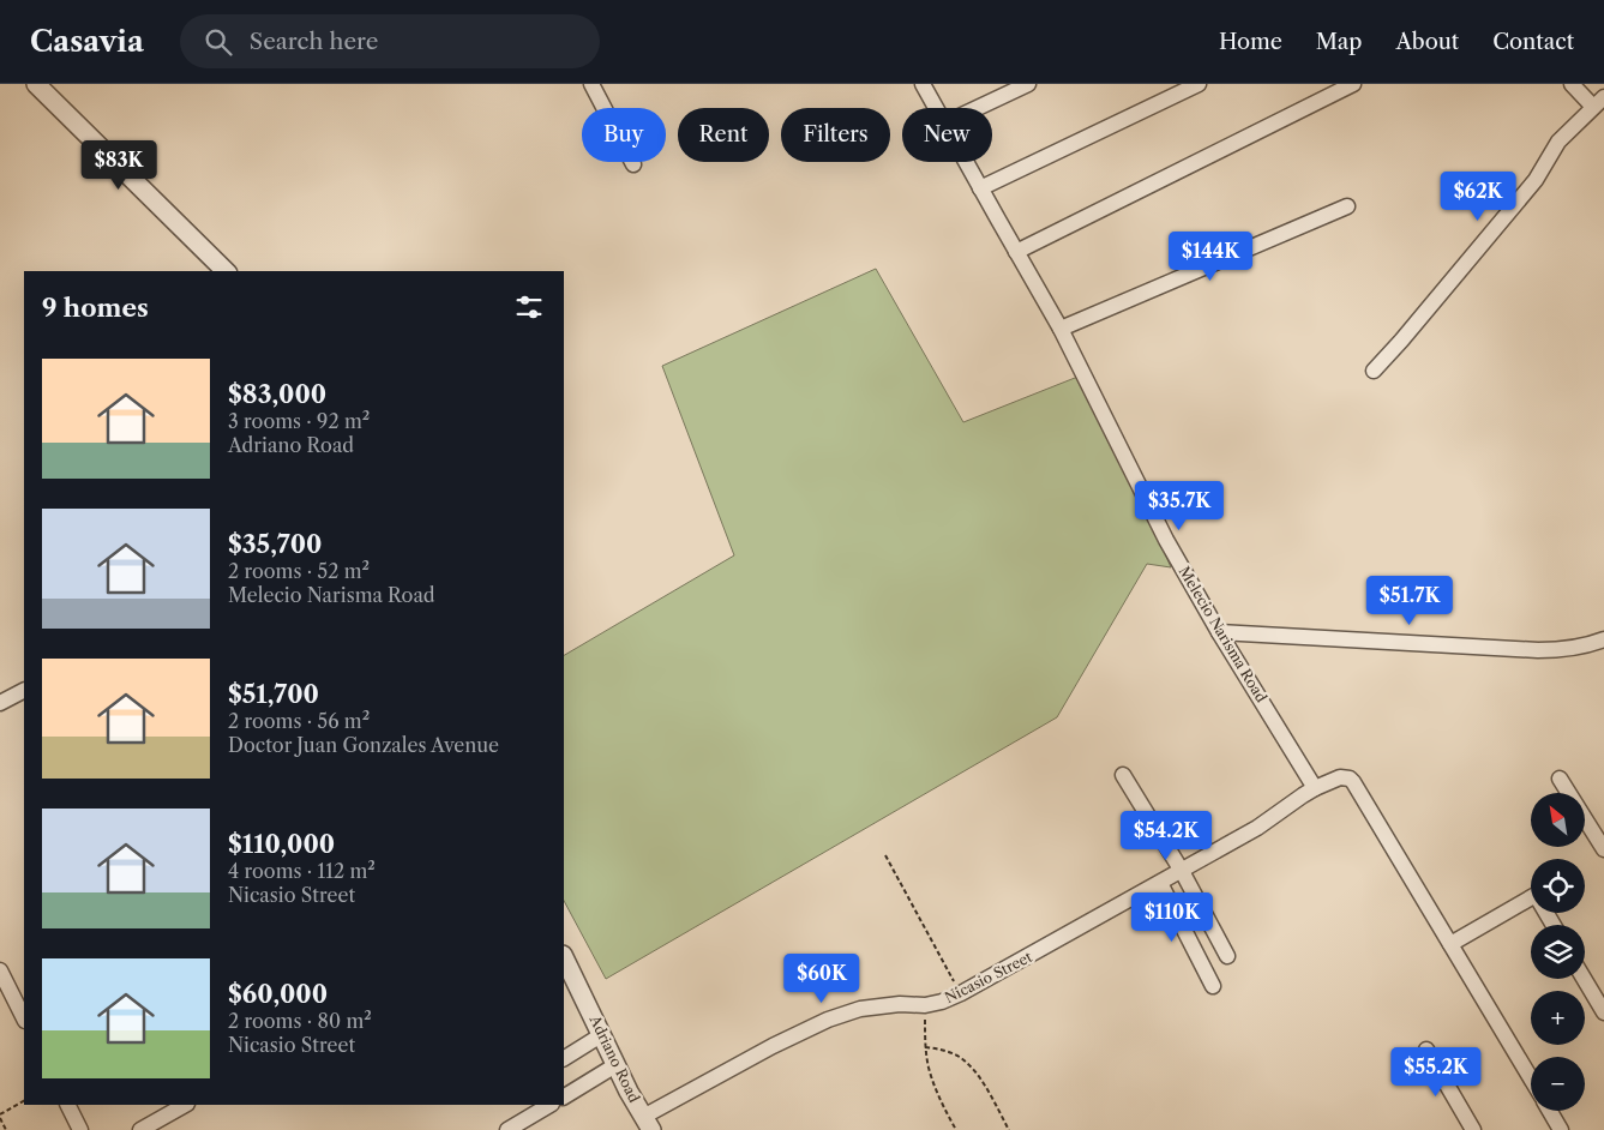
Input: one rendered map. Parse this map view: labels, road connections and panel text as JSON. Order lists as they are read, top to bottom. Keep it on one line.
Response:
{"streets":{"street":["Melecio Narisma Road","Nicasio Street","Adriano Road"]},"crossings":[["Melecio Narisma Road","Nicasio Street"],["Nicasio Street","Adriano Road"]],"north":"top left","page":{"header":"Casavia","search":"Search here","nav":["Home","Map","About","Contact"],"chip":["Buy","Rent","Filters","New"],"price":["$83K","$62K","$144K","$35.7K","$51.7K","$54.2K","$110K","$60K","$55.2K"],"heading":"9 homes","list":[{"name":"$83,000","note":"3 rooms · 92 m² · Adriano Road"},{"name":"$35,700","note":"2 rooms · 52 m² · Melecio Narisma Road"},{"name":"$51,700","note":"2 rooms · 56 m² · Doctor Juan Gonzales Avenue"},{"name":"$110,000","note":"4 rooms · 112 m² · Nicasio Street"},{"name":"$60,000","note":"2 rooms · 80 m² · Nicasio Street"}],"map_buttons":["+","−"]}}
